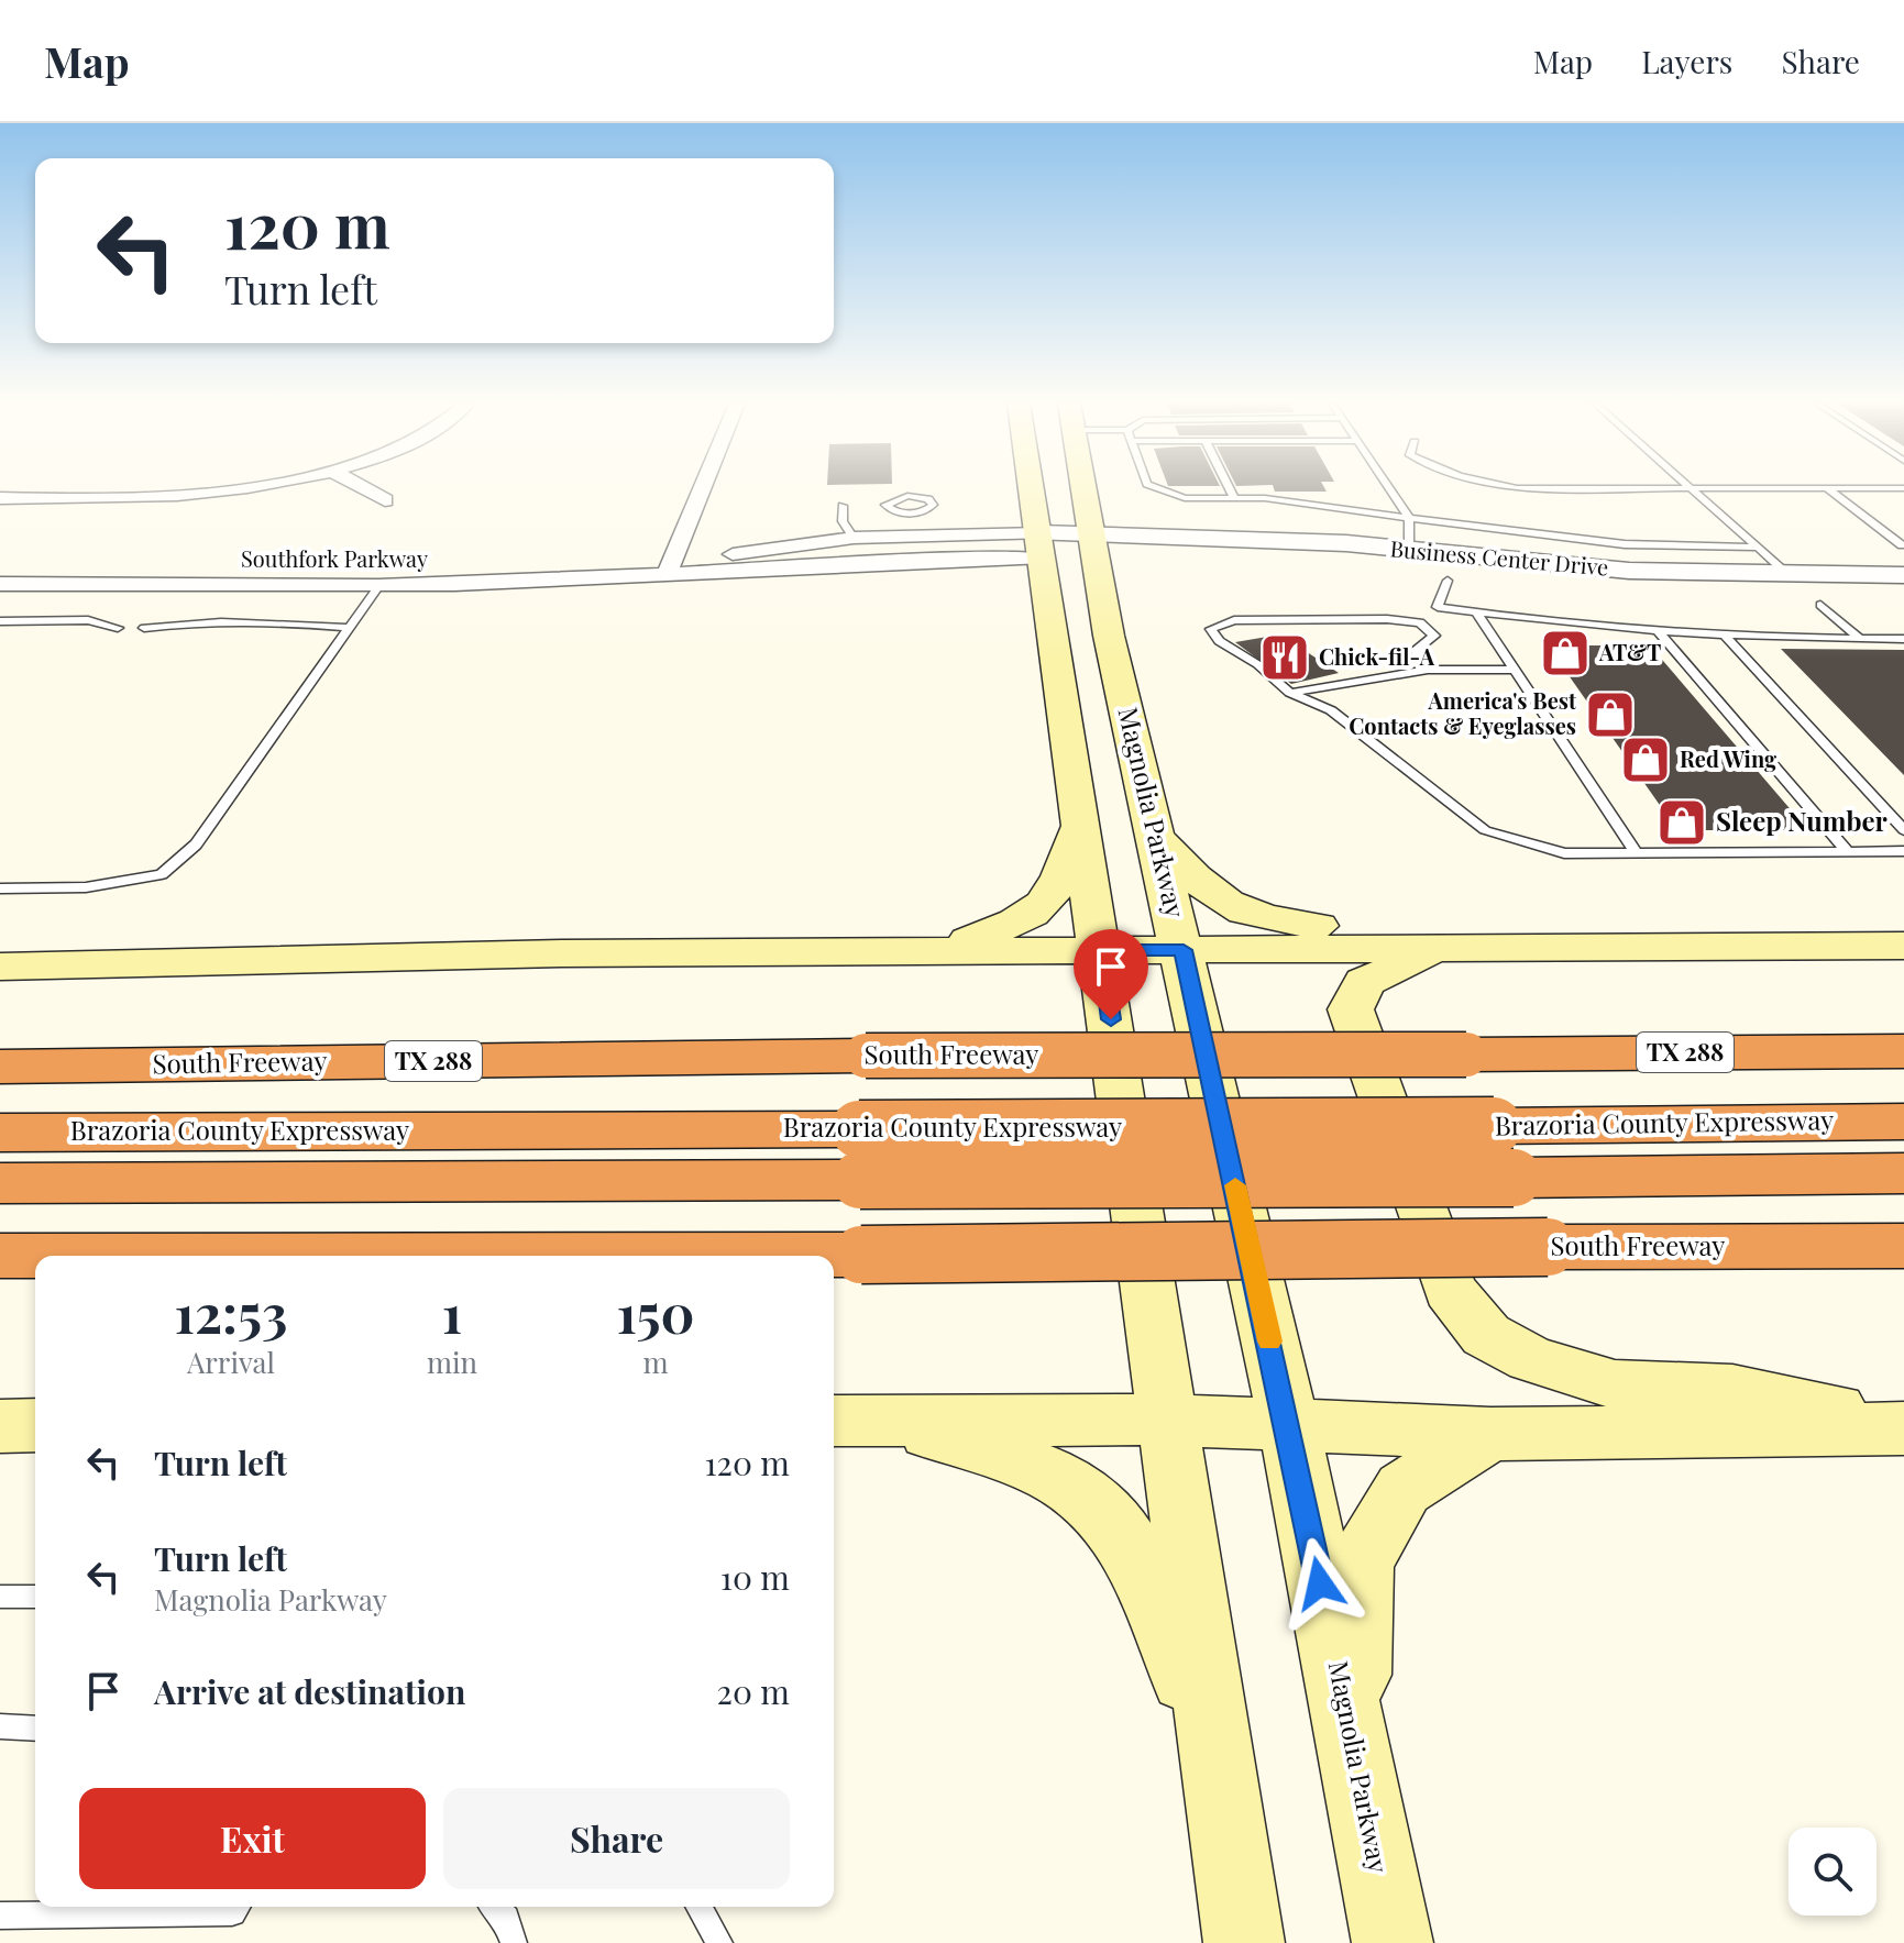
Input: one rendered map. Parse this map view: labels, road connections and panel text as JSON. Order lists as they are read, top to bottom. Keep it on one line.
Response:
{"streets":{"highway":["TX 288","South Freeway","Brazoria County Expressway"],"main road":["Magnolia Parkway"],"street":["Business Center Drive","Southfork Parkway"]},"crossings":[["Business Center Drive","Southfork Parkway"],["Business Center Drive","Magnolia Parkway"]],"places":{"shop":["AT&T","America's Best Contacts & Eyeglasses","Red Wing","Sleep Number"],"restaurant":["Chick-fil-A"]},"page":{"header":"Map","nav":["Map","Layers","Share"],"turn":["120 m","Turn left"],"eta":["12:53","Arrival","1","min","150","m"],"list":[{"name":"Turn left","value":"120 m"},{"name":"Turn left","note":"Magnolia Parkway","value":"10 m"},{"name":"Arrive at destination","value":"20 m"}],"buttons":["Exit","Share"]}}
